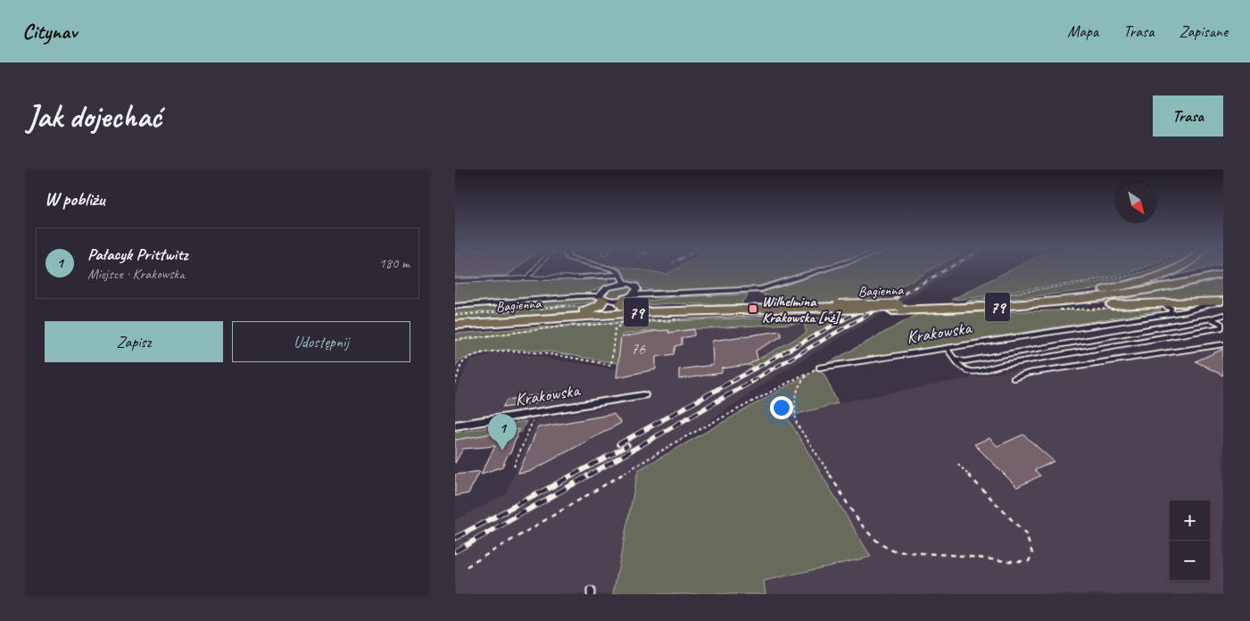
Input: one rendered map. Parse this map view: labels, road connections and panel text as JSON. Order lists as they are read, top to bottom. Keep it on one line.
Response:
{"streets":{"main road":["Bagienna","79"],"street":["Krakowska"]},"places":{"transit":["Wilhelmina Krakowska [nż]"]},"house_numbers":["76"],"north":"bottom right","page":{"header":"Citynav","nav":["Mapa","Trasa","Zapisane"],"buttons":["Trasa",["Zapisz","Udostępnij"]],"title":"Jak dojechać","heading":"W pobliżu","list":[{"mark":"1","name":"Pałacyk Prittwitz","note":"Miejsce · Krakowska","value":"180 m"}],"pins":"1","map_buttons":["+","−"]}}
